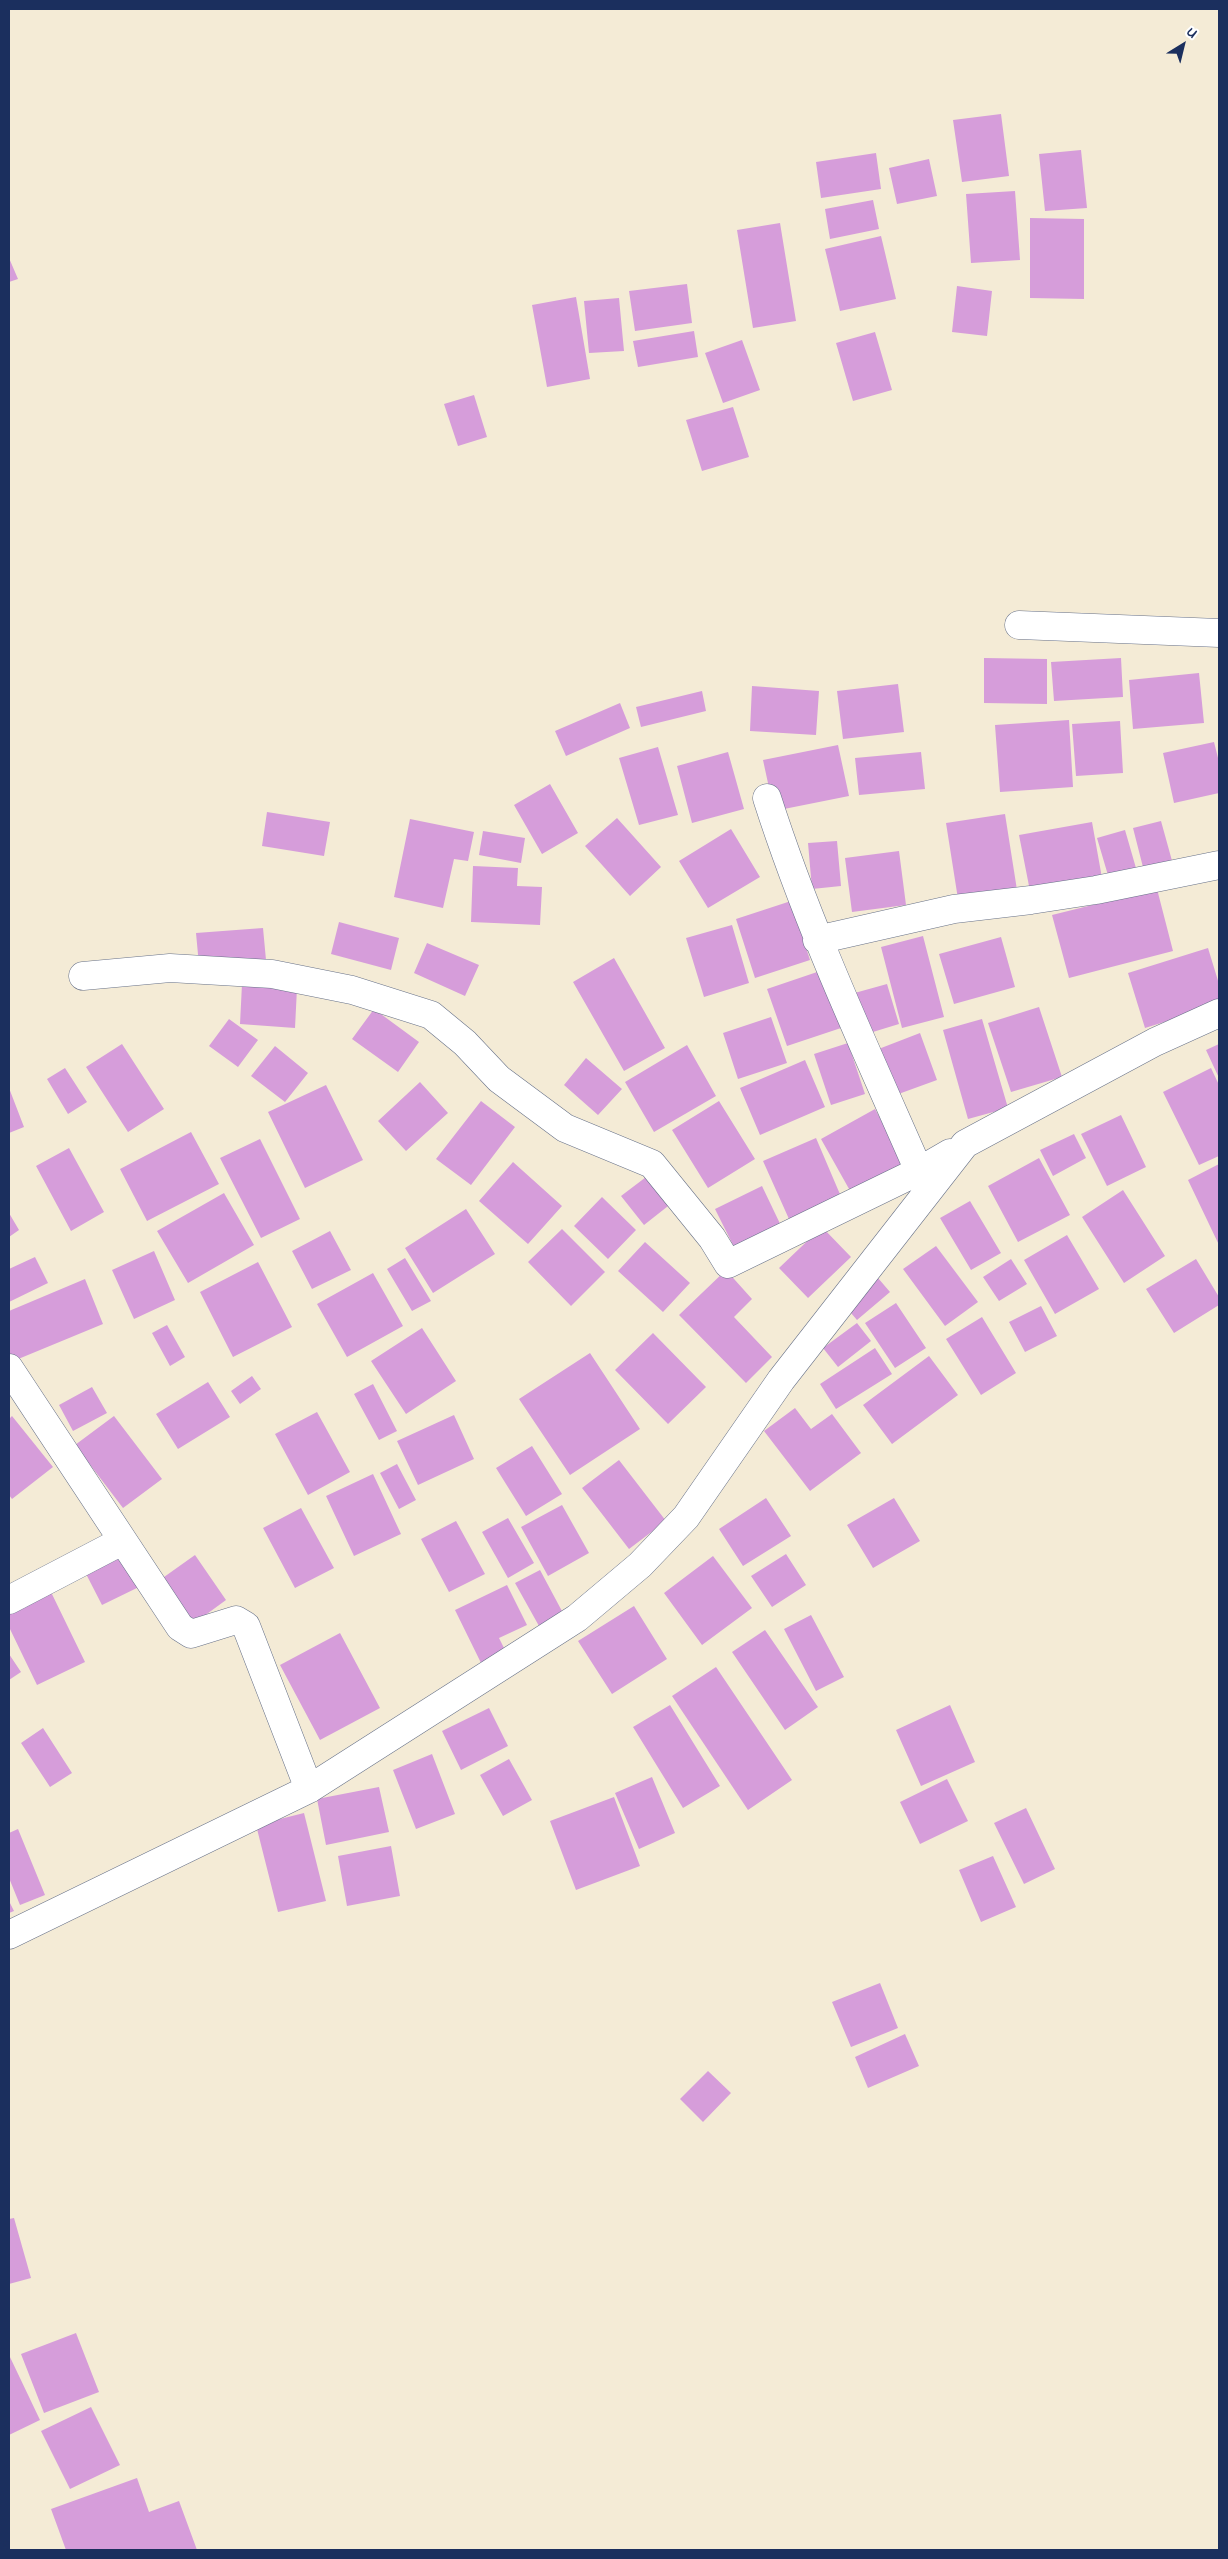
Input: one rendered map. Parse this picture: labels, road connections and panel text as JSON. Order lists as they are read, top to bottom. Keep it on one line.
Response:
{"north":"top right"}
